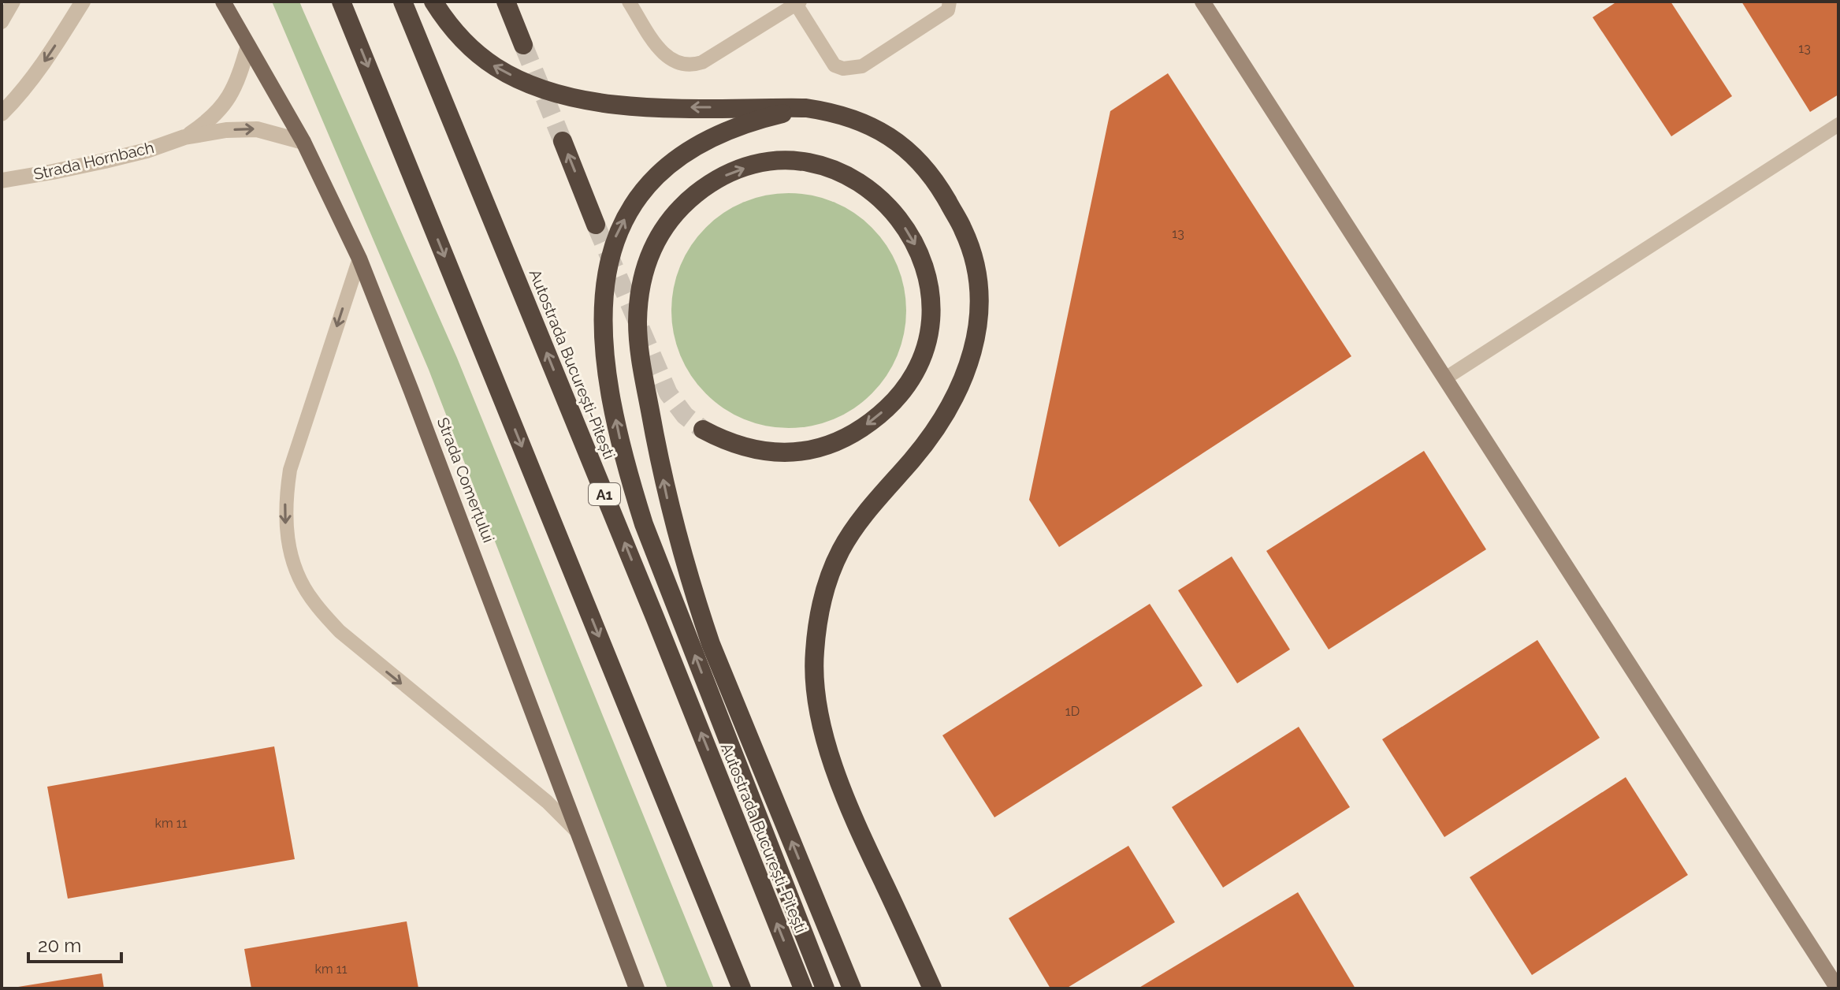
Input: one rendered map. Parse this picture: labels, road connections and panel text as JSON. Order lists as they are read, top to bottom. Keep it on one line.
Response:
{"streets":{"highway":["Autostrada București-Pitești","A1"],"main road":["Strada Comerțului"],"street":["Strada Hornbach"]},"crossings":[["Strada Hornbach","Strada Comerțului"]],"house_numbers":["13","13","1D","km 11","km 11"],"scale_bar":"20 m"}
